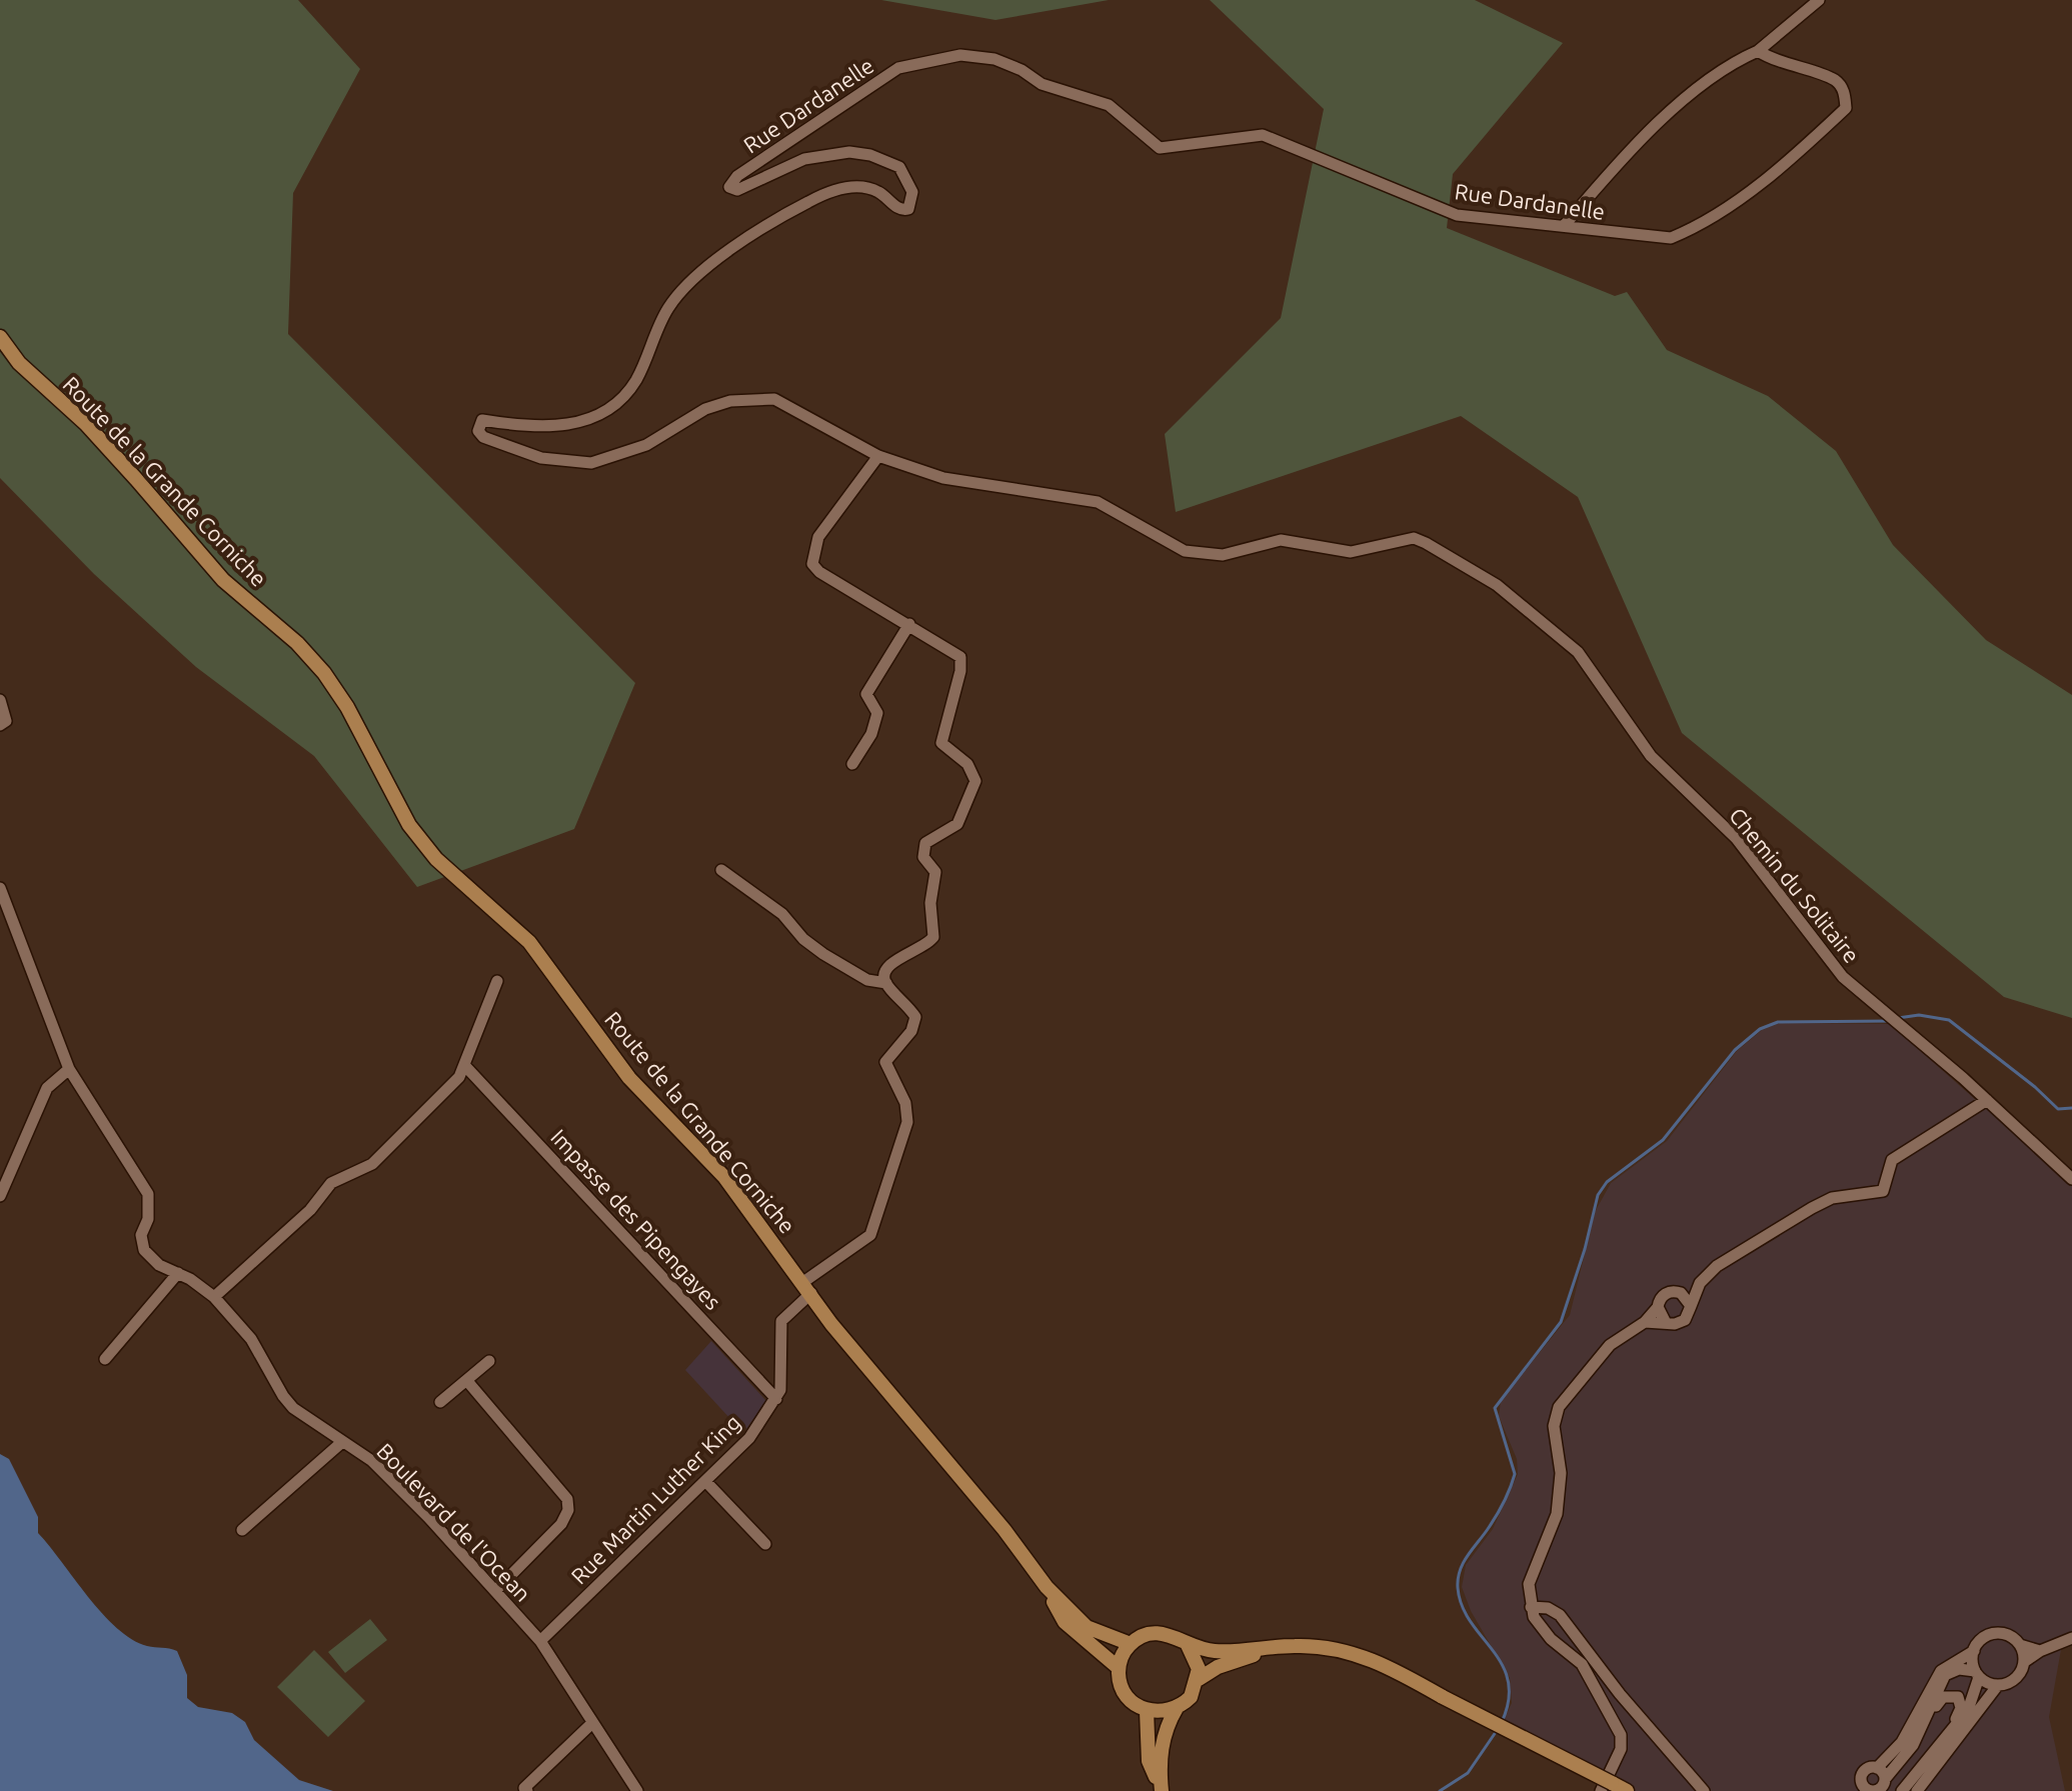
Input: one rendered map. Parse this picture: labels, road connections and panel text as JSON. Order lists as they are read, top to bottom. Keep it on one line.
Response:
{"streets":{"main road":["Route de la Grande Corniche"],"street":["Rue Dardanelle","Chemin du Solitaire","Impasse des Pipengayes","Rue Martin Luther King","Boulevard de l'Ocean"]},"crossings":[["Rue Dardanelle","Chemin du Solitaire"],["Route de la Grande Corniche","Rue Martin Luther King"],["Impasse des Pipengayes","Rue Martin Luther King"],["Rue Martin Luther King","Boulevard de l'Ocean"]]}
